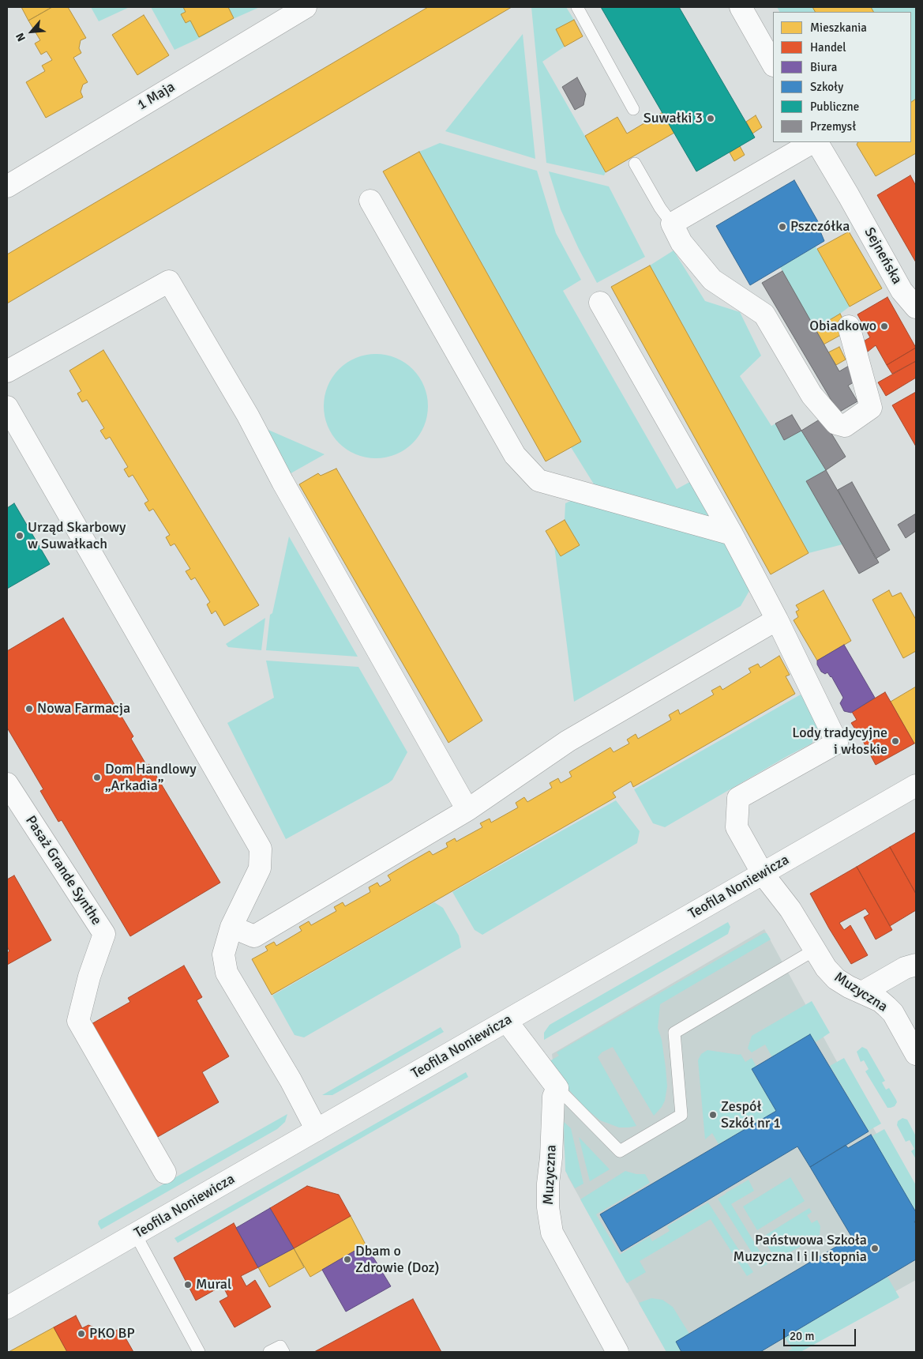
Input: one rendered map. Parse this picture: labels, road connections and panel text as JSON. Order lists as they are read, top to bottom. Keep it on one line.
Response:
{"streets":{"street":["1 Maja","Sejneńska","Pasaż Grande Synthe","Teofila Noniewicza","Muzyczna"]},"crossings":[["Teofila Noniewicza","Muzyczna"]],"places":["Suwałki 3","Pszczółka","Obiadkowo","Urząd Skarbowy w Suwałkach","Nowa Farmacja","Lody tradycyjne i włoskie","Dom Handlowy „Arkadia”","Zespół Szkół nr 1","Państwowa Szkoła Muzyczna I i II stopnia","Dbam o Zdrowie (Doz)","Mural","PKO BP"],"legend":["Mieszkania","Handel","Biura","Szkoły","Publiczne","Przemysł"],"scale_bar":"20 m","north":"bottom left"}
